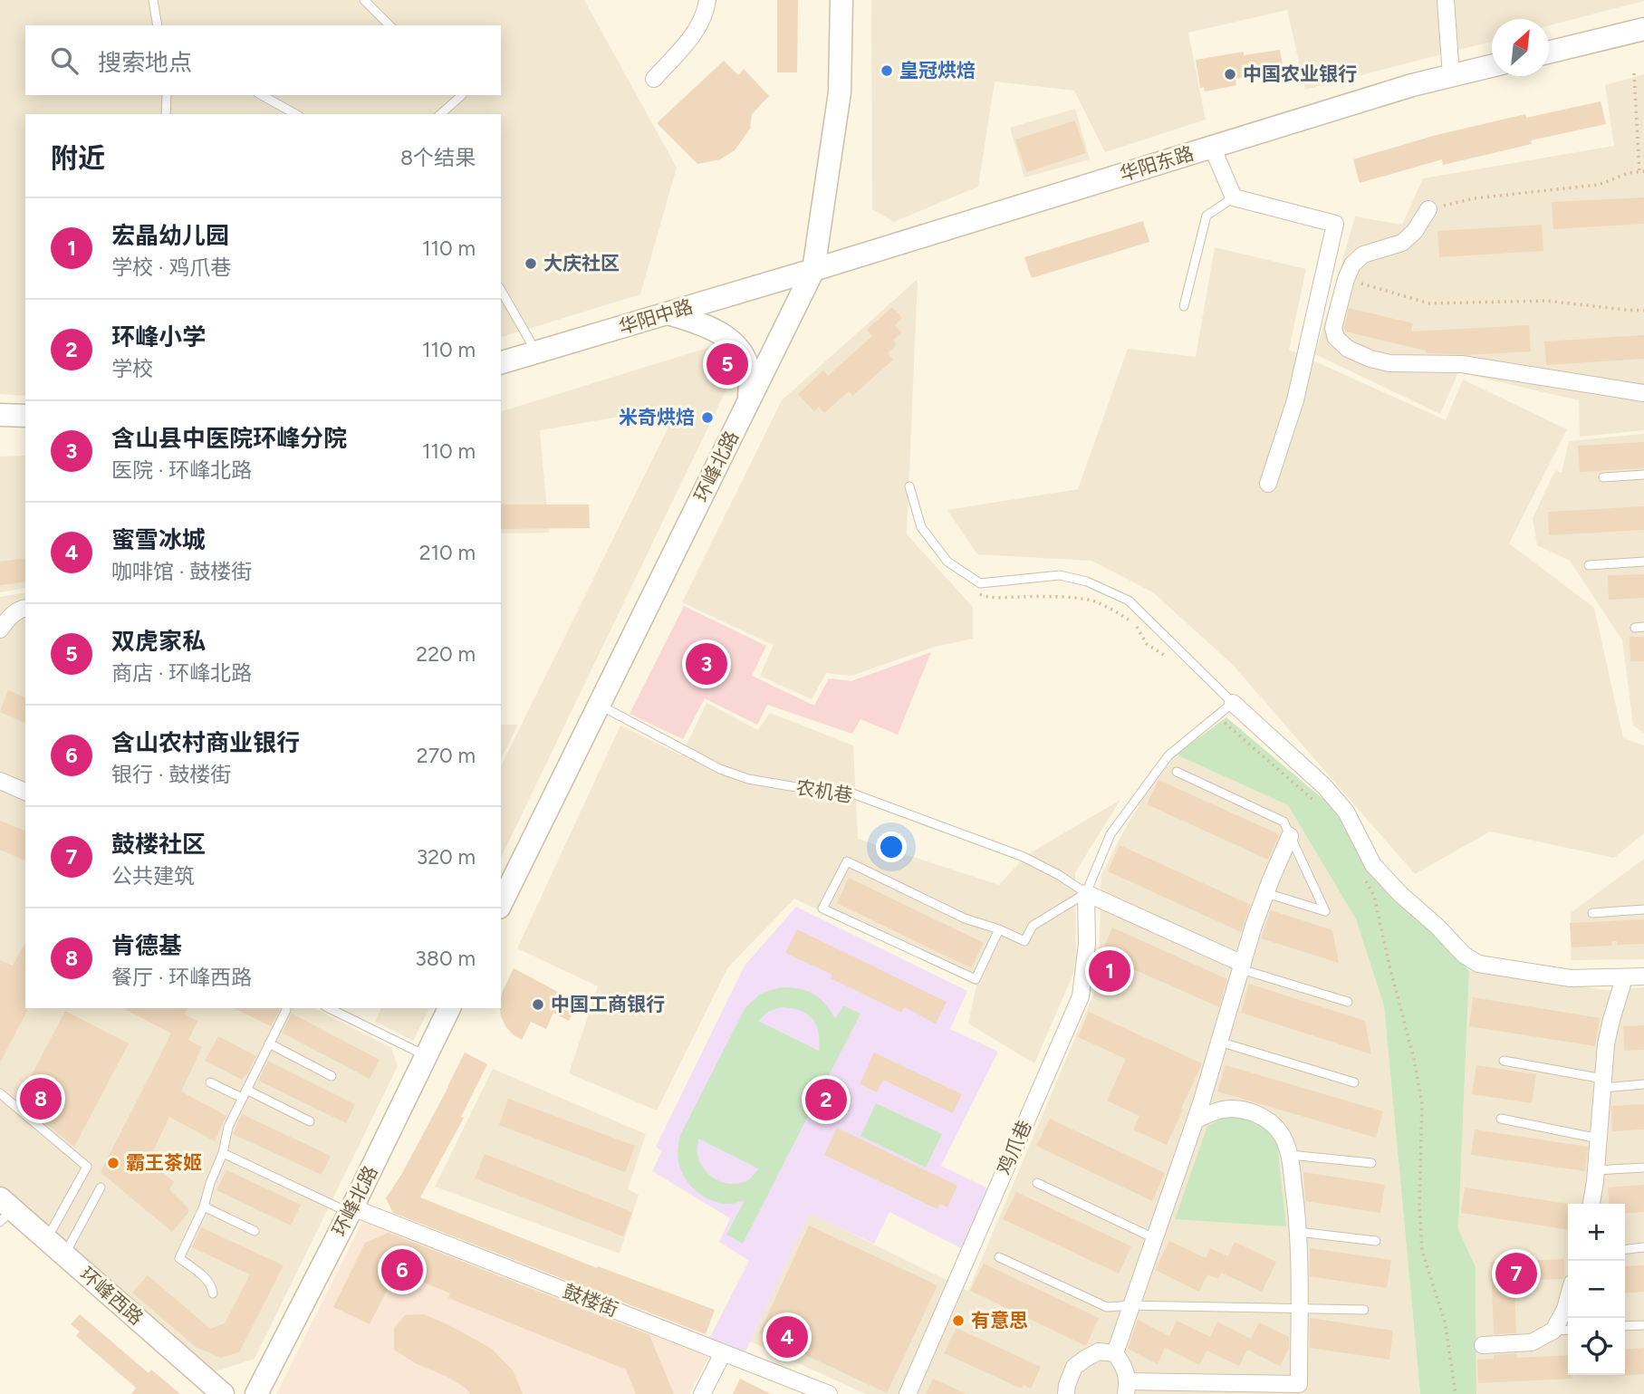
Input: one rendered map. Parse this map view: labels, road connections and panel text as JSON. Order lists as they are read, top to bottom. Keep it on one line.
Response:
{"streets":{"main road":["华阳东路","华阳中路","环峰北路","环峰西路"],"street":["鸡爪巷","鼓楼街"],"lane":["农机巷"]},"crossings":[["华阳东路","华阳中路"],["华阳东路","环峰北路"],["华阳中路","环峰北路"],["环峰北路","农机巷"],["环峰北路","鼓楼街"],["农机巷","鸡爪巷"]],"places":["皇冠烘焙","中国农业银行","大庆社区","米奇烘焙","中国工商银行","霸王茶姬","有意思"],"north":"top right","page":{"search":"搜索地点","heading":["附近","8个结果"],"list":[{"mark":"1","name":"宏晶幼儿园","note":"学校 · 鸡爪巷","value":"110 m"},{"mark":"2","name":"环峰小学","note":"学校","value":"110 m"},{"mark":"3","name":"含山县中医院环峰分院","note":"医院 · 环峰北路","value":"110 m"},{"mark":"4","name":"蜜雪冰城","note":"咖啡馆 · 鼓楼街","value":"210 m"},{"mark":"5","name":"双虎家私","note":"商店 · 环峰北路","value":"220 m"},{"mark":"6","name":"含山农村商业银行","note":"银行 · 鼓楼街","value":"270 m"},{"mark":"7","name":"鼓楼社区","note":"公共建筑","value":"320 m"},{"mark":"8","name":"肯德基","note":"餐厅 · 环峰西路","value":"380 m"}],"pins":["5","3","1","8","2","6","7","4"],"map_buttons":["+","−"]}}
